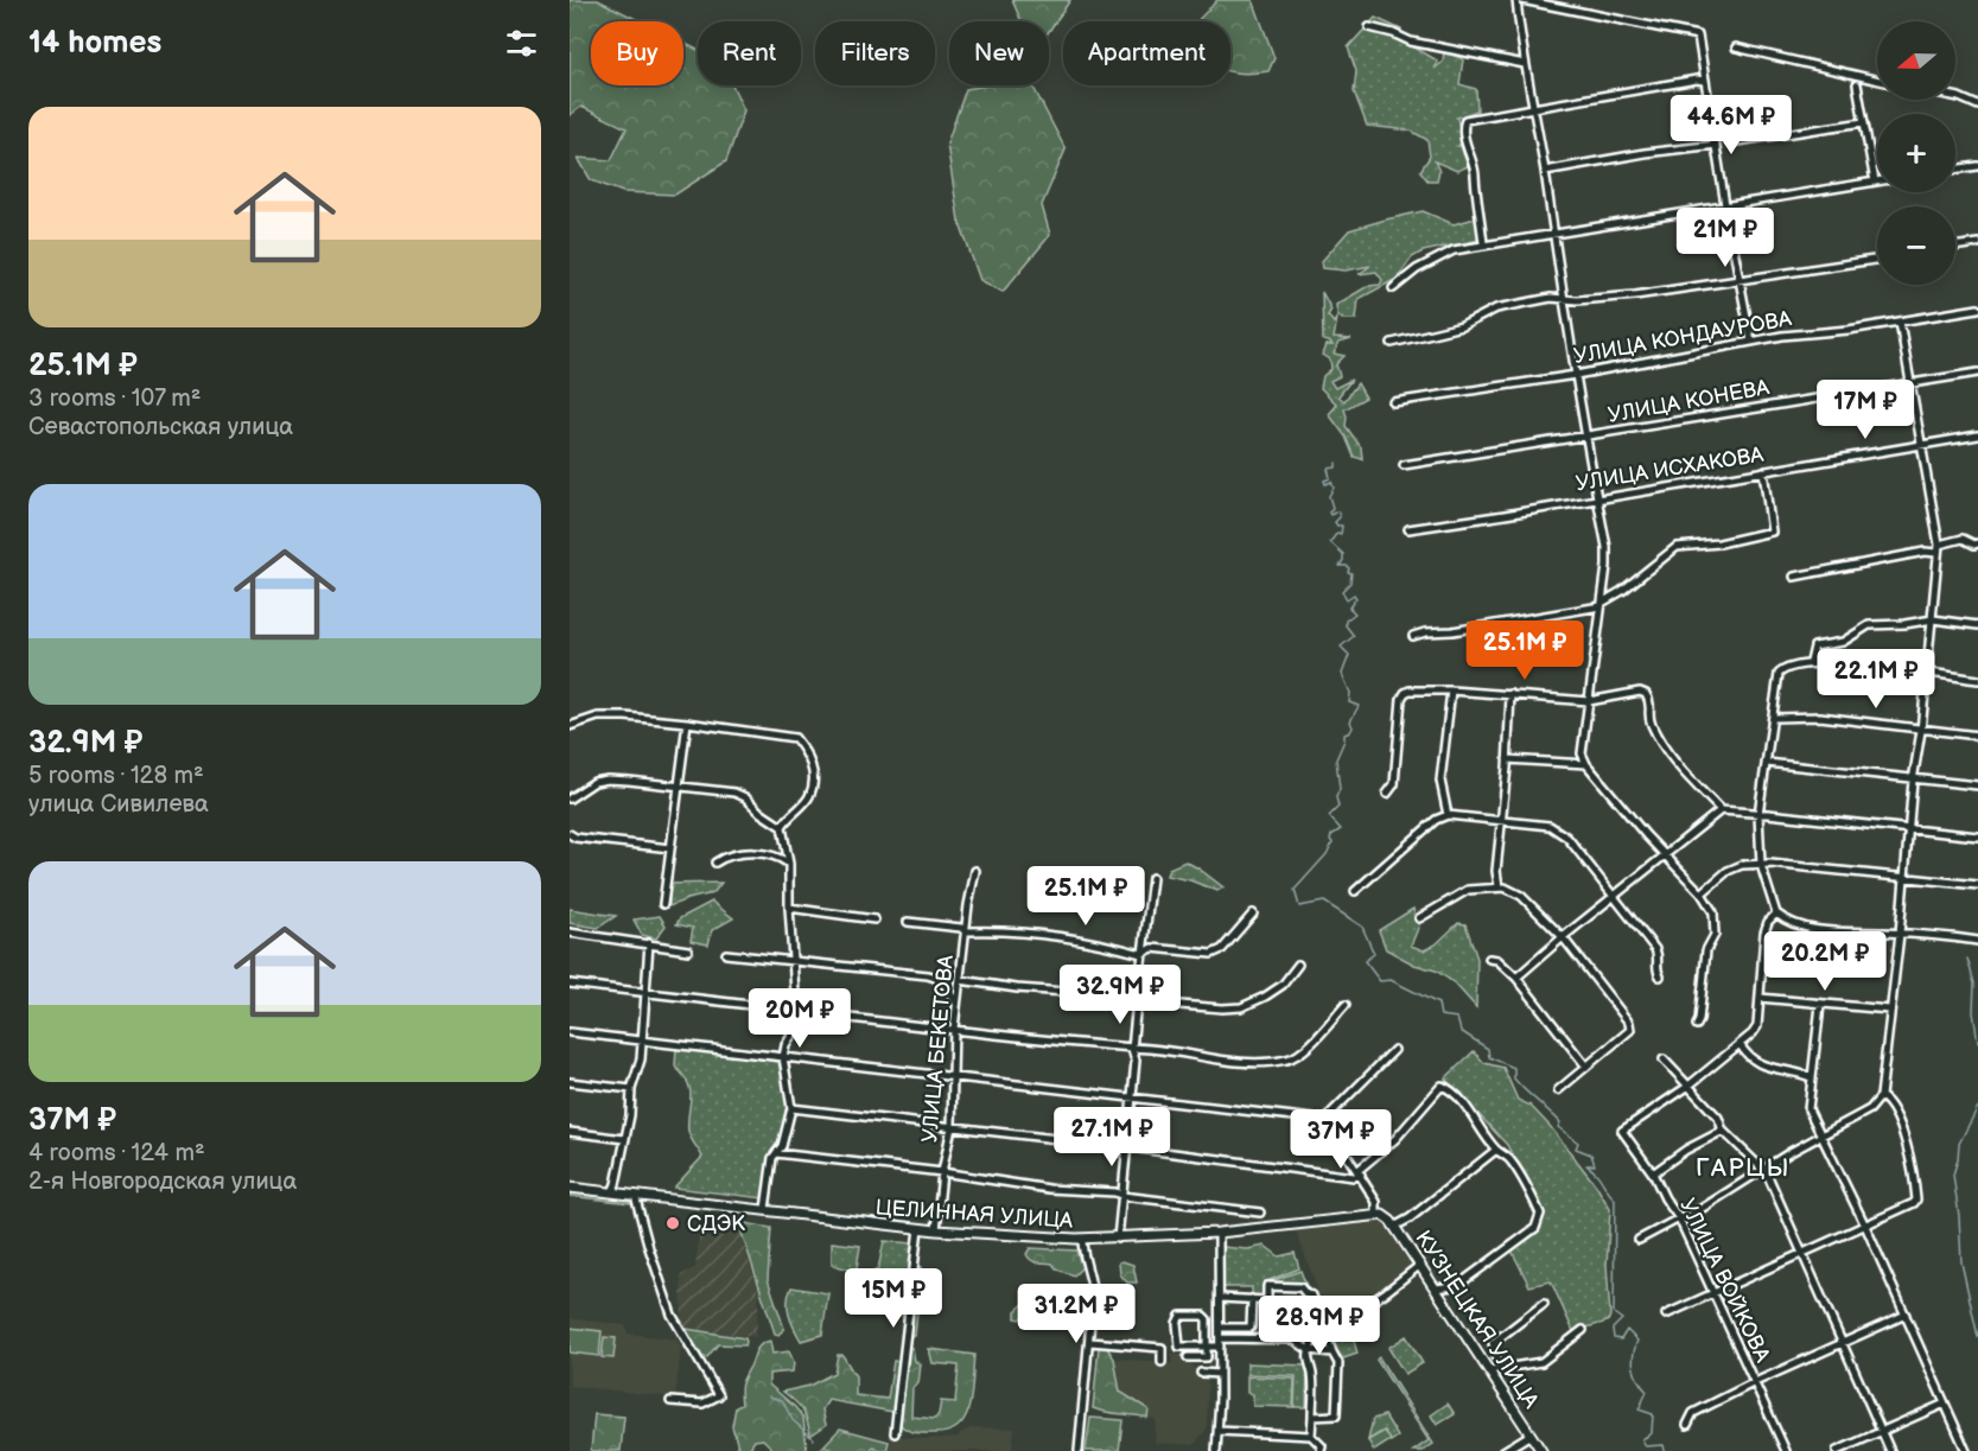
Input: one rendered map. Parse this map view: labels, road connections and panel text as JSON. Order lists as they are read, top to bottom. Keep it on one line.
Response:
{"streets":{"main road":["ЦЕЛИННАЯ УЛИЦА","КУЗНЕЦКАЯ УЛИЦА"],"street":["УЛИЦА КОНДАУРОВА","УЛИЦА КОНЕВА","УЛИЦА ИСХАКОВА","УЛИЦА БЕКЕТОВА","УЛИЦА ВОЙКОВА"]},"crossings":[["УЛИЦА БЕКЕТОВА","ЦЕЛИННАЯ УЛИЦА"],["ЦЕЛИННАЯ УЛИЦА","КУЗНЕЦКАЯ УЛИЦА"]],"districts":["ГАРЦЫ"],"places":["СДЭК"],"north":"left","page":{"heading":"14 homes","map_buttons":["+","−"],"chip":["Buy","Rent","Filters","New","Apartment"],"list":[{"name":"25.1M ₽","note":"3 rooms · 107 m² · Севастопольская улица"},{"name":"32.9M ₽","note":"5 rooms · 128 m² · улица Сивилева"},{"name":"37M ₽","note":"4 rooms · 124 m² · 2-я Новгородская улица"}],"price":["44.6M ₽","21M ₽","17M ₽","25.1M ₽","22.1M ₽","25.1M ₽","20.2M ₽","32.9M ₽","20M ₽","27.1M ₽","37M ₽","15M ₽","31.2M ₽","28.9M ₽"]}}
